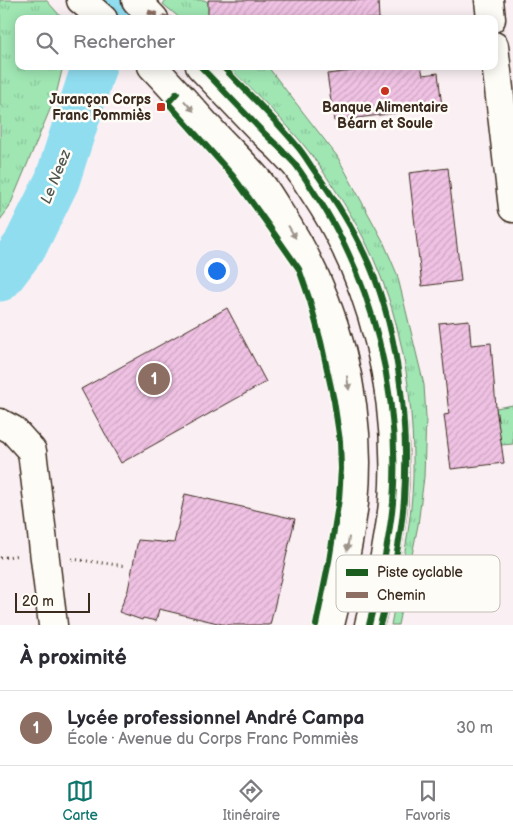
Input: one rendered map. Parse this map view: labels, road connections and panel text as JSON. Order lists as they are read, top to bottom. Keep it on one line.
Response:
{"water":["Le Neez"],"places":{"other":["Banque Alimentaire Béarn et Soule"],"transit":["Jurançon Corps Franc Pommiès"]},"legend":["Piste cyclable","Chemin"],"scale_bar":"20 m","page":{"search":"Rechercher","pins":"1","scale":"20 m","heading":"À proximité","list":[{"mark":"1","name":"Lycée professionnel André Campa","note":"École · Avenue du Corps Franc Pommiès","value":"30 m"}],"nav":["Carte","Itinéraire","Favoris"]}}
